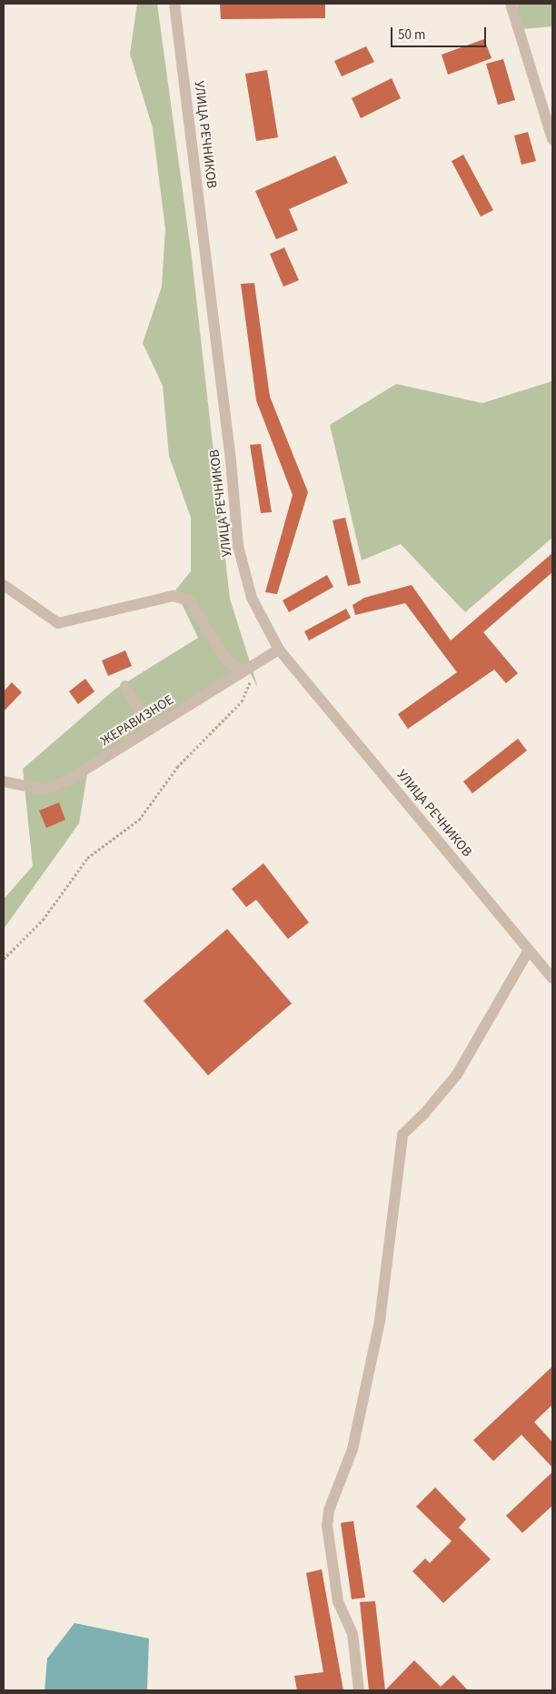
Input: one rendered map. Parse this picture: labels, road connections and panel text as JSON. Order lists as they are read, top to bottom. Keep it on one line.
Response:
{"streets":{"street":["УЛИЦА РЕЧНИКОВ","ЖЕРАВИЗНОЕ"]},"crossings":[["УЛИЦА РЕЧНИКОВ","ЖЕРАВИЗНОЕ"]],"scale_bar":"50 m"}
